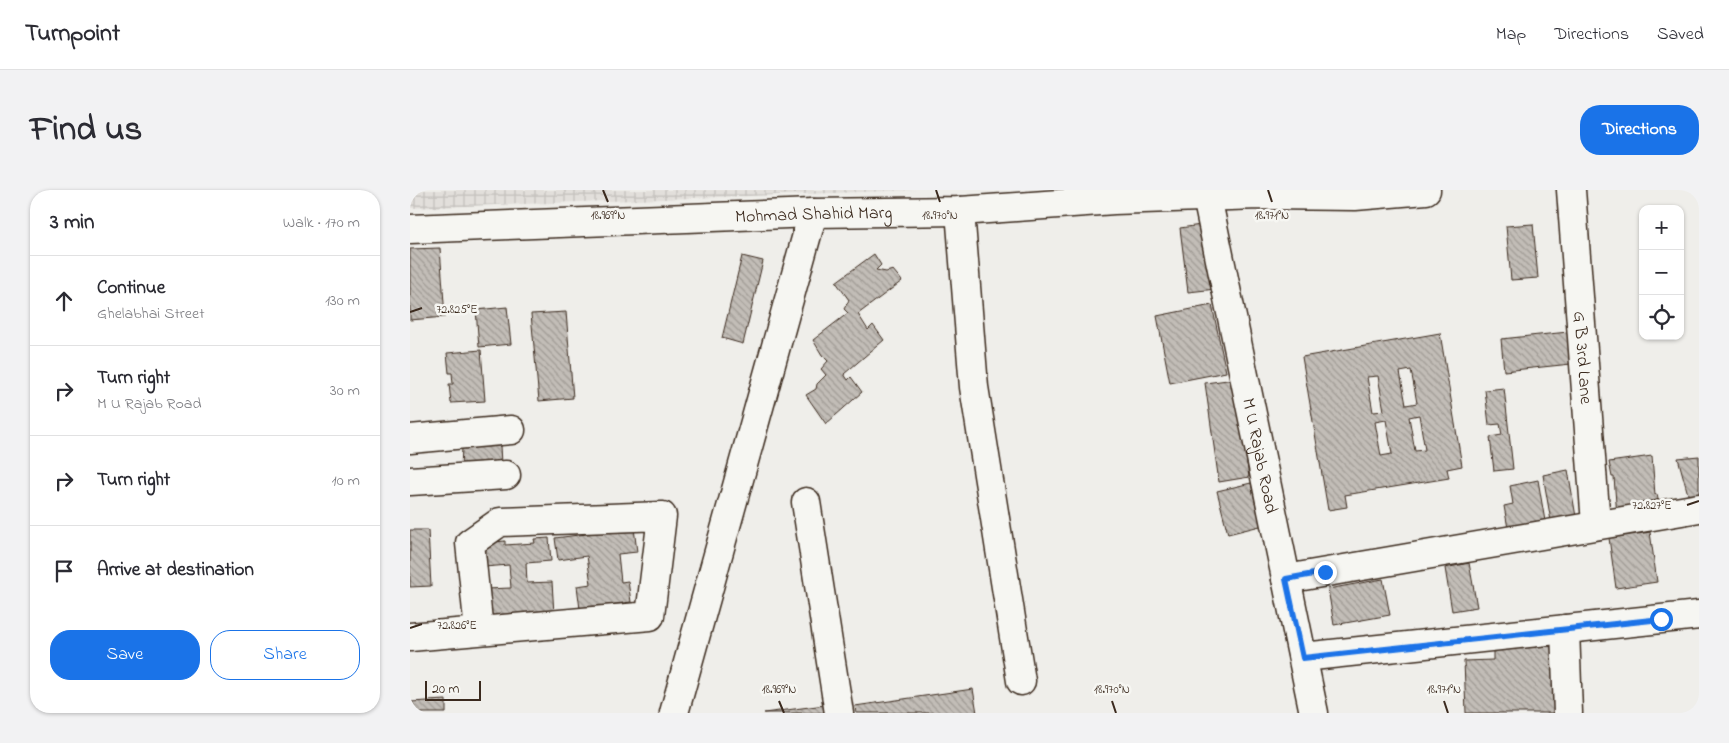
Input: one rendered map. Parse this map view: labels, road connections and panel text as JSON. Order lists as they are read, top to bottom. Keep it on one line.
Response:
{"streets":{"street":["Mohmad Shahid Marg","G B 3rd Lane","M U Rajab Road"]},"crossings":[["Mohmad Shahid Marg","M U Rajab Road"]],"scale_bar":"20 m","page":{"header":"Turnpoint","nav":["Map","Directions","Saved"],"title":"Find us","buttons":["Directions",["Save","Share"]],"heading":["3 min","Walk · 170 m"],"map_buttons":["+","−"],"list":[["Continue","Ghelabhai Street","130 m"],["Turn right","M U Rajab Road","30 m"],["Turn right","10 m"],"Arrive at destination"],"scale":"20 m"},"coordinates":["18.969°N","18.970°N","18.971°N","72.825°E","72.827°E","72.826°E"]}
